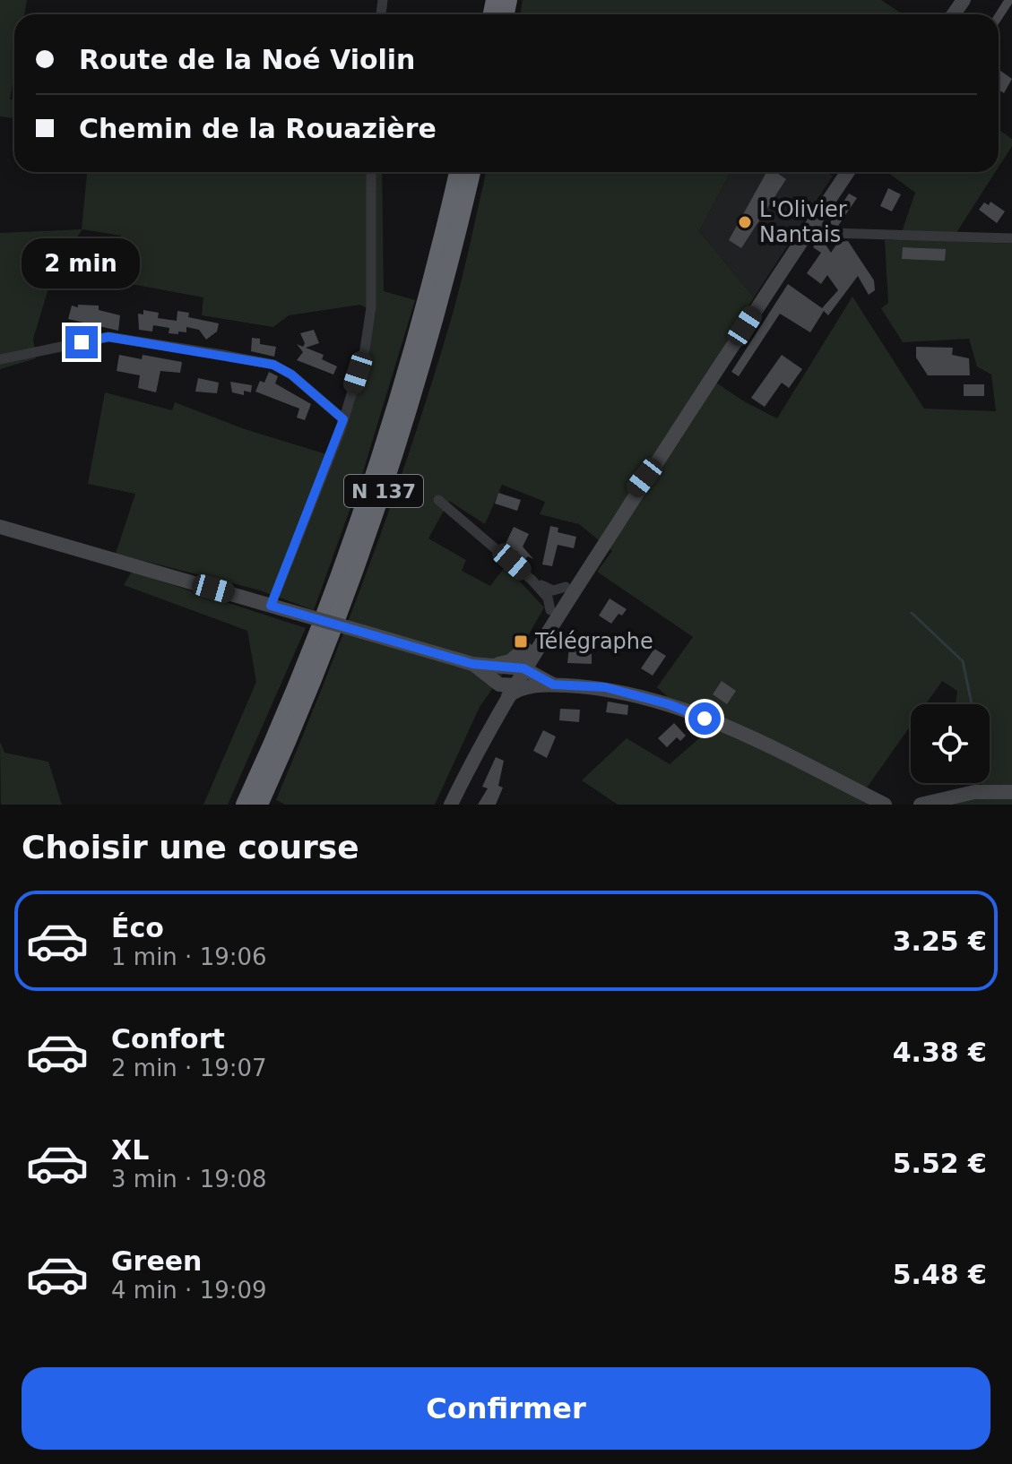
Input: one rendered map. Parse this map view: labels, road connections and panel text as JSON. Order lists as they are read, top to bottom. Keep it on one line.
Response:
{"streets":{"highway":["N 137"]},"places":{"other":["L'Olivier Nantais"],"transit":["Télégraphe"]},"page":{"banner":["Route de la Noé Violin","Chemin de la Rouazière"],"bubble":"2 min","heading":"Choisir une course","list":[{"name":"Éco","note":"1 min · 19:06","value":"3.25 €"},{"name":"Confort","note":"2 min · 19:07","value":"4.38 €"},{"name":"XL","note":"3 min · 19:08","value":"5.52 €"},{"name":"Green","note":"4 min · 19:09","value":"5.48 €"}],"buttons":"Confirmer"}}
